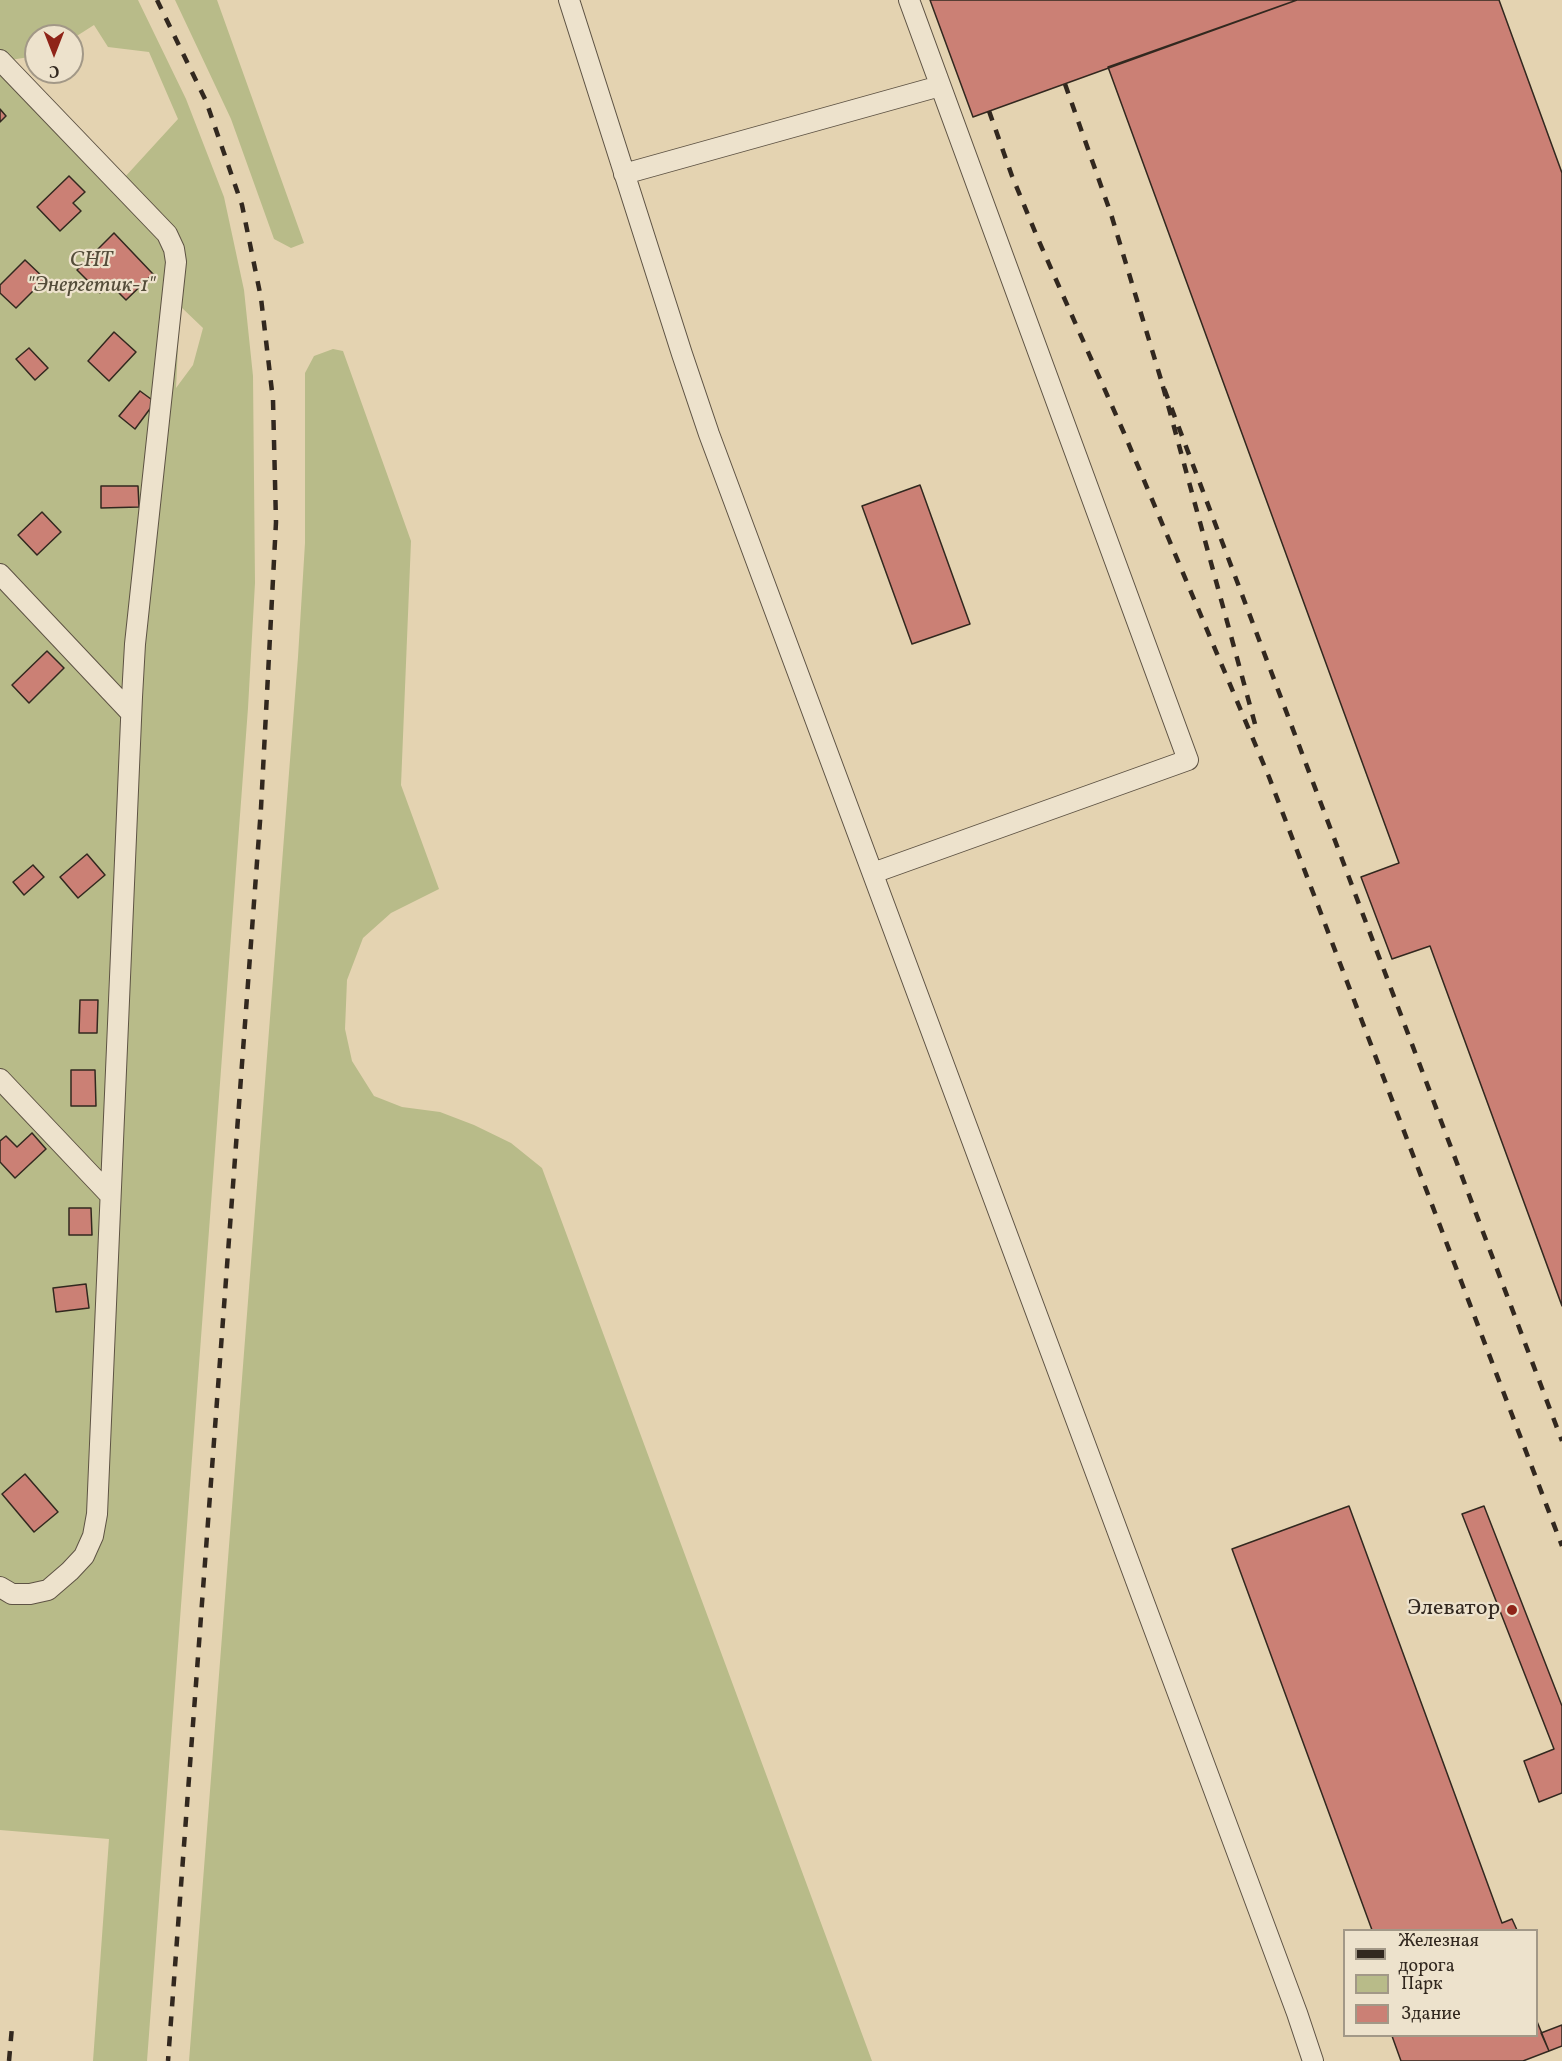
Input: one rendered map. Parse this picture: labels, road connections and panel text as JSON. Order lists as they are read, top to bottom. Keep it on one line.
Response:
{"parks":["СНТ \"Энергетик-1\""],"places":["Элеватор"],"legend":["Железная дорога","Парк","Здание"],"north":"bottom"}
